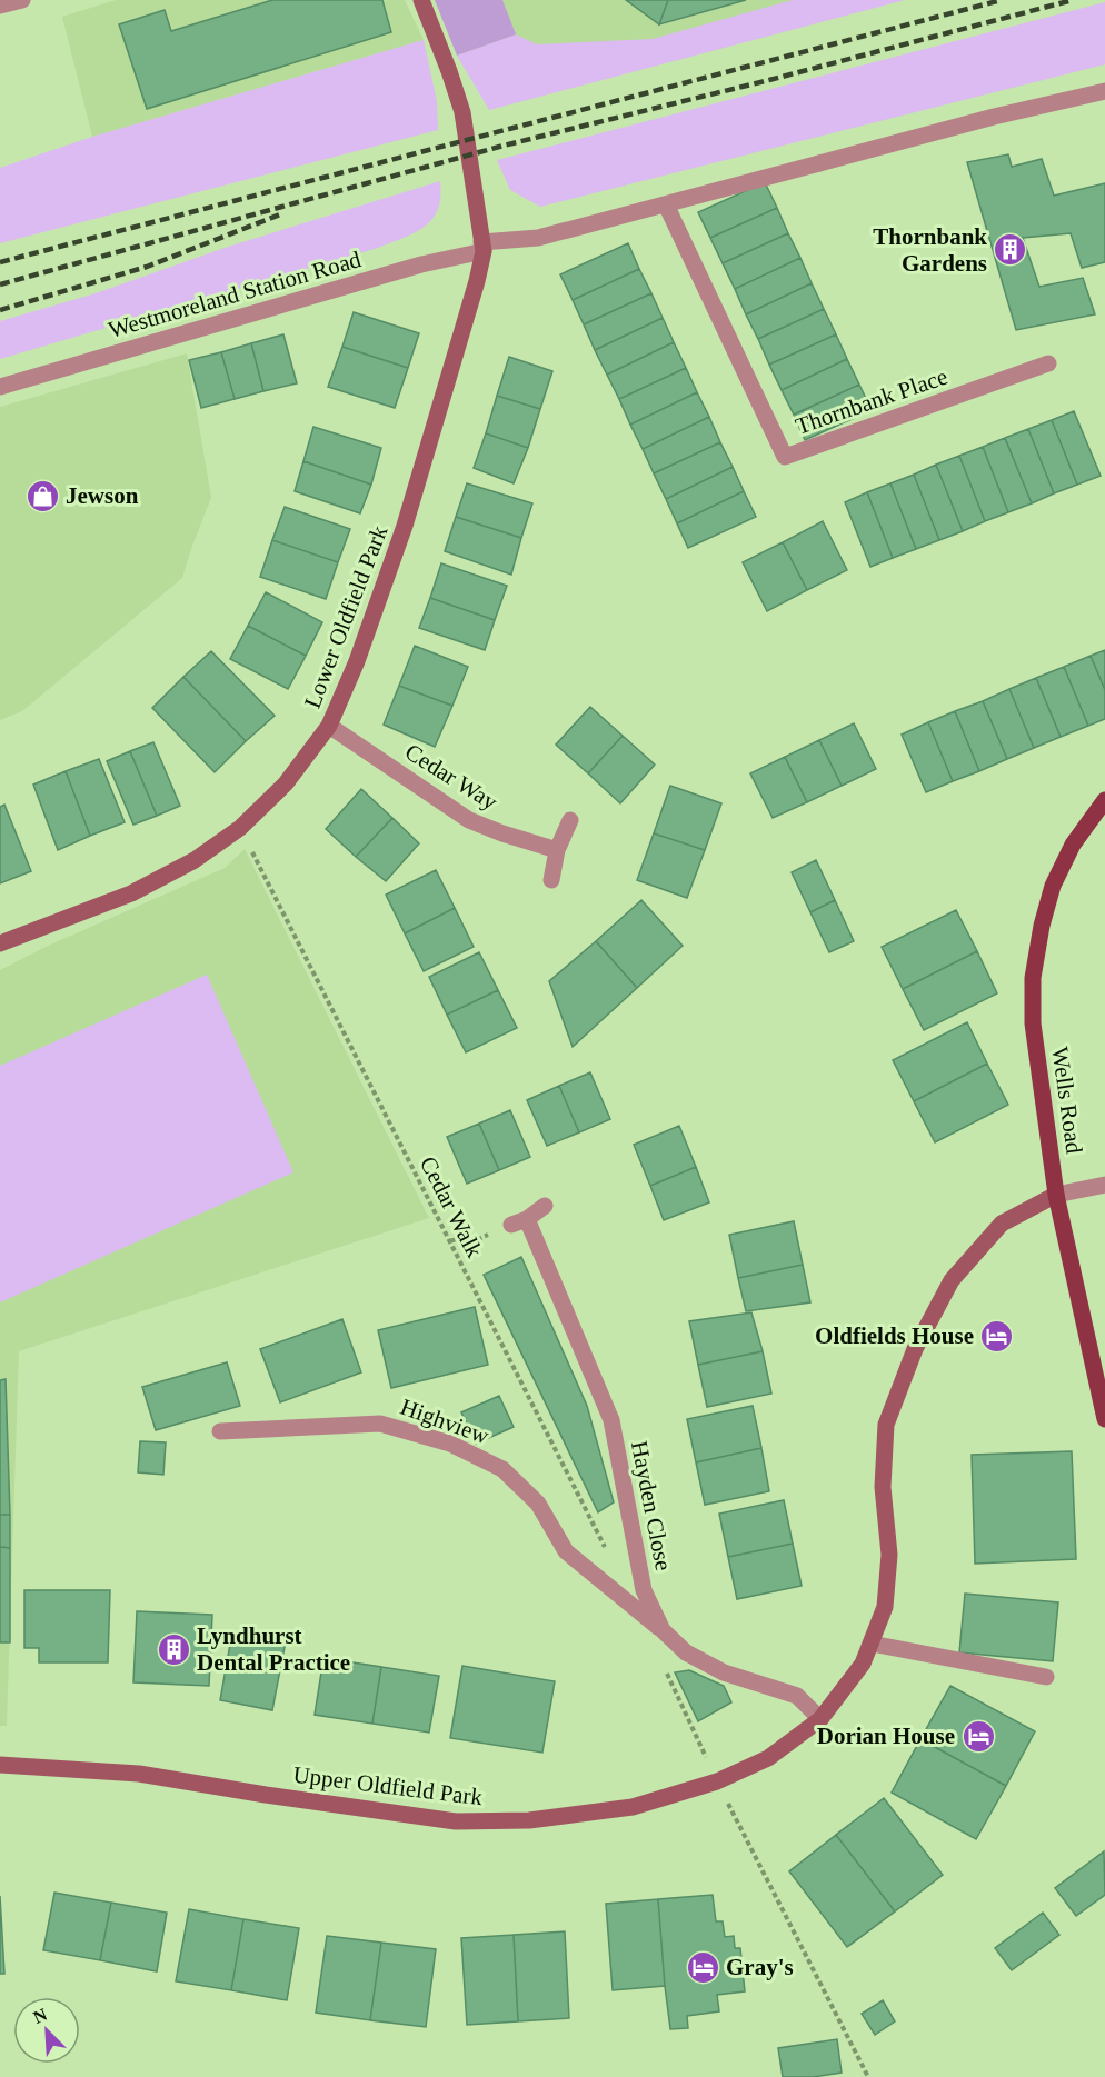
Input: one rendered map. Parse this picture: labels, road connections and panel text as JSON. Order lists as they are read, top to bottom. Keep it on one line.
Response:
{"streets":{"main road":["Wells Road"],"street":["Westmoreland Station Road","Thornbank Place","Lower Oldfield Park","Cedar Way","Highview","Hayden Close","Upper Oldfield Park"],"path":["Cedar Walk"]},"crossings":[["Westmoreland Station Road","Lower Oldfield Park"],["Lower Oldfield Park","Cedar Way"],["Lower Oldfield Park","Cedar Walk"],["Wells Road","Upper Oldfield Park"],["Highview","Hayden Close"],["Hayden Close","Upper Oldfield Park"]],"places":{"building":["Thornbank Gardens","Lyndhurst Dental Practice"],"shop":["Jewson"],"hotel":["Oldfields House","Dorian House","Gray's"]},"north":"top left"}
